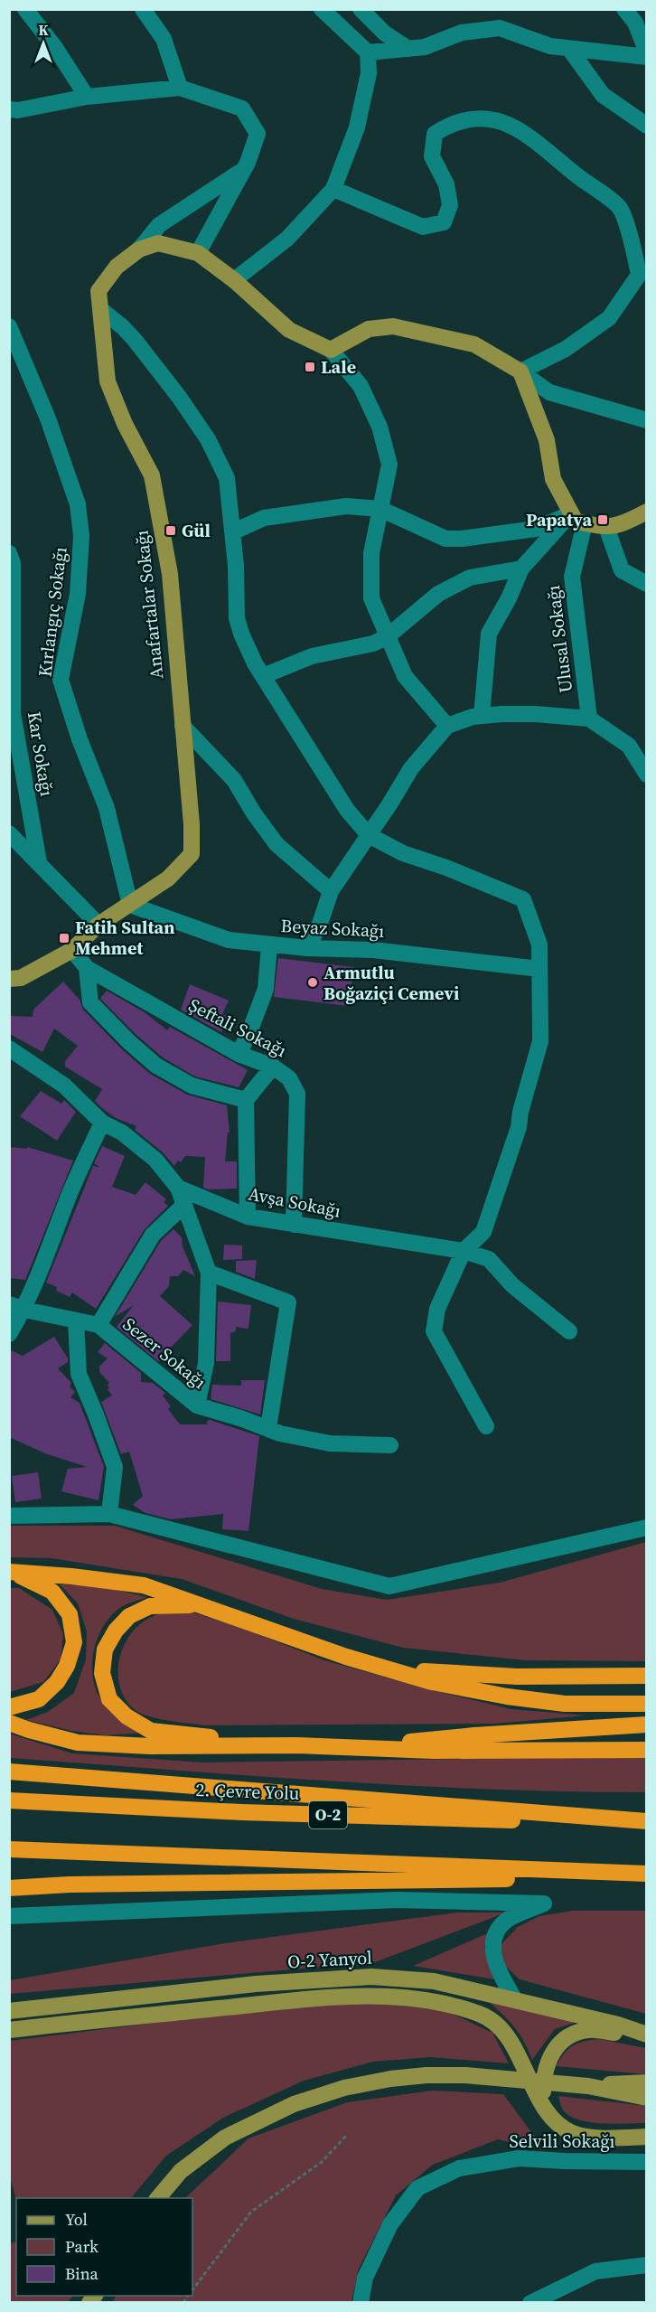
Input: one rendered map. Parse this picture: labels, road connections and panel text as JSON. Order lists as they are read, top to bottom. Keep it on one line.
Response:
{"streets":{"highway":["2. Çevre Yolu","O-2"],"main road":["Anafartalar Sokağı","O-2 Yanyol"],"street":["Kırlangıç Sokağı","Ulusal Sokağı","Kar Sokağı","Beyaz Sokağı","Şeftali Sokağı","Avşa Sokağı","Sezer Sokağı","Selvili Sokağı"]},"crossings":[["Anafartalar Sokağı","Kırlangıç Sokağı"],["Anafartalar Sokağı","Beyaz Sokağı"],["Kırlangıç Sokağı","Beyaz Sokağı"],["Şeftali Sokağı","Avşa Sokağı"]],"places":{"transit":["Lale","Papatya","Gül","Fatih Sultan Mehmet"],"other":["Armutlu Boğaziçi Cemevi"]},"legend":["Yol","Park","Bina"],"north":"top"}
